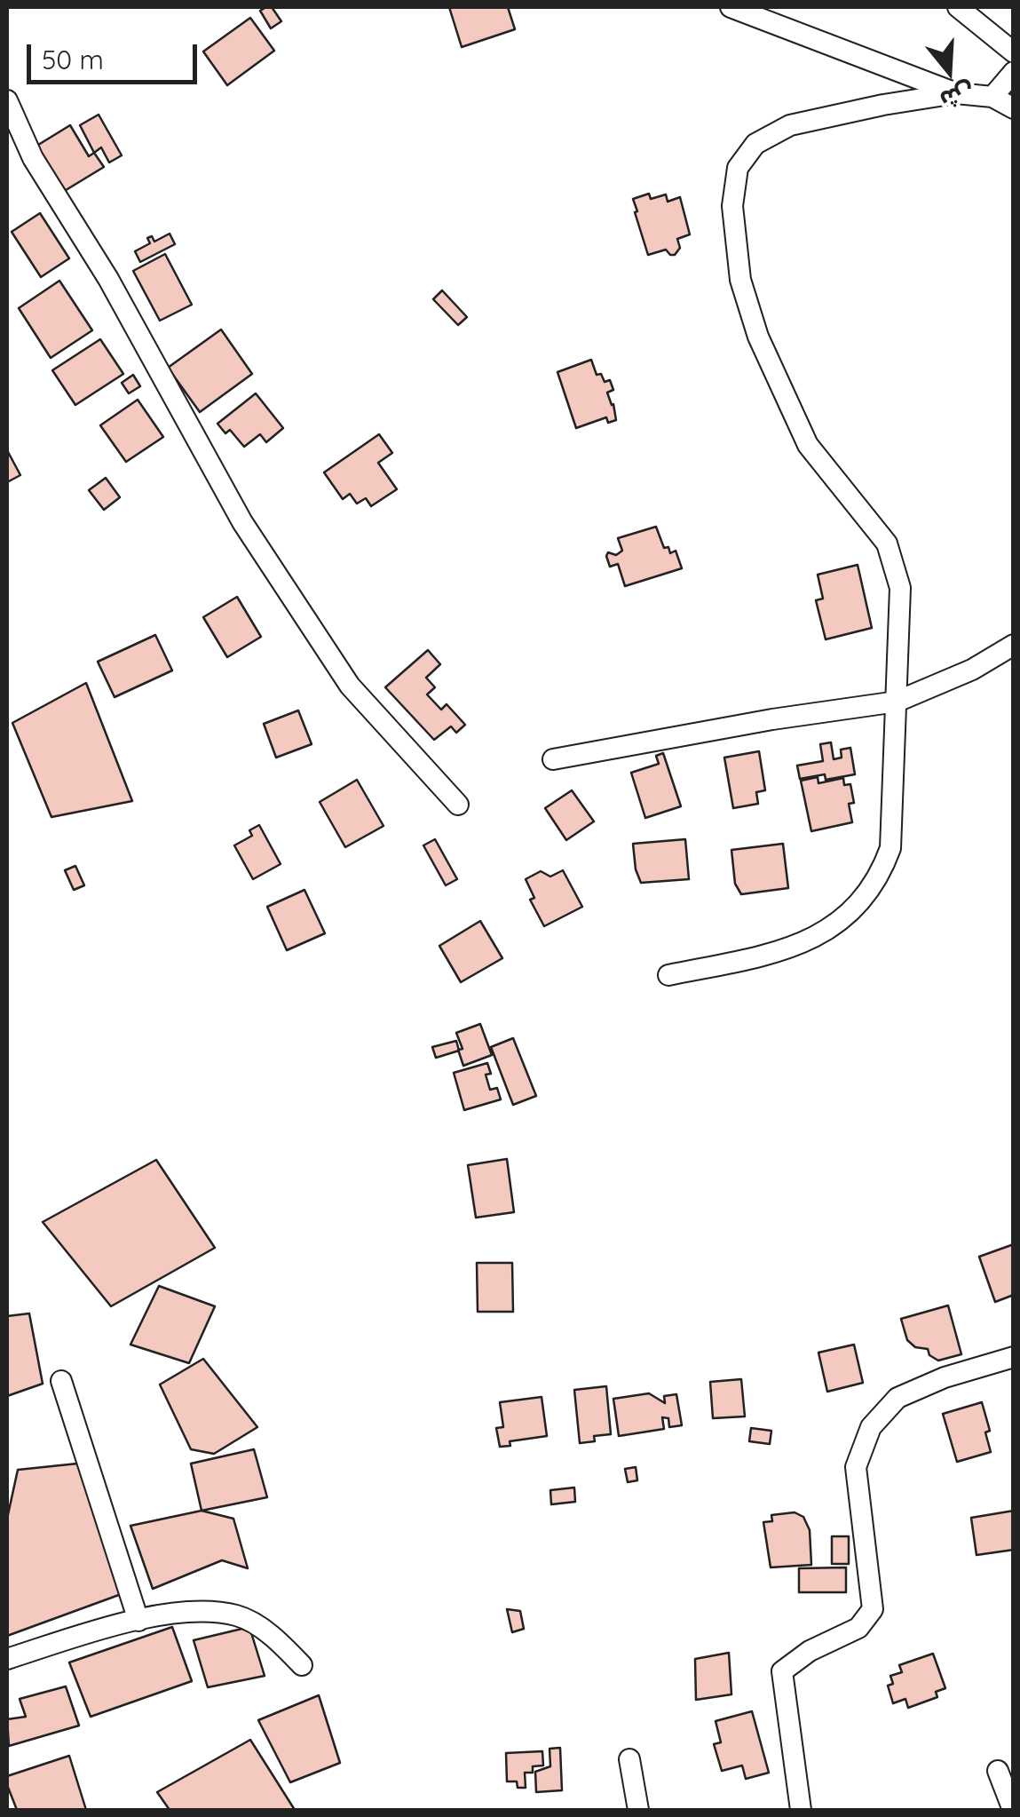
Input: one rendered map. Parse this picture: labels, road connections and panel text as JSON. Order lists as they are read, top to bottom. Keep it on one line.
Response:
{"scale_bar":"50 m","north":"bottom"}
